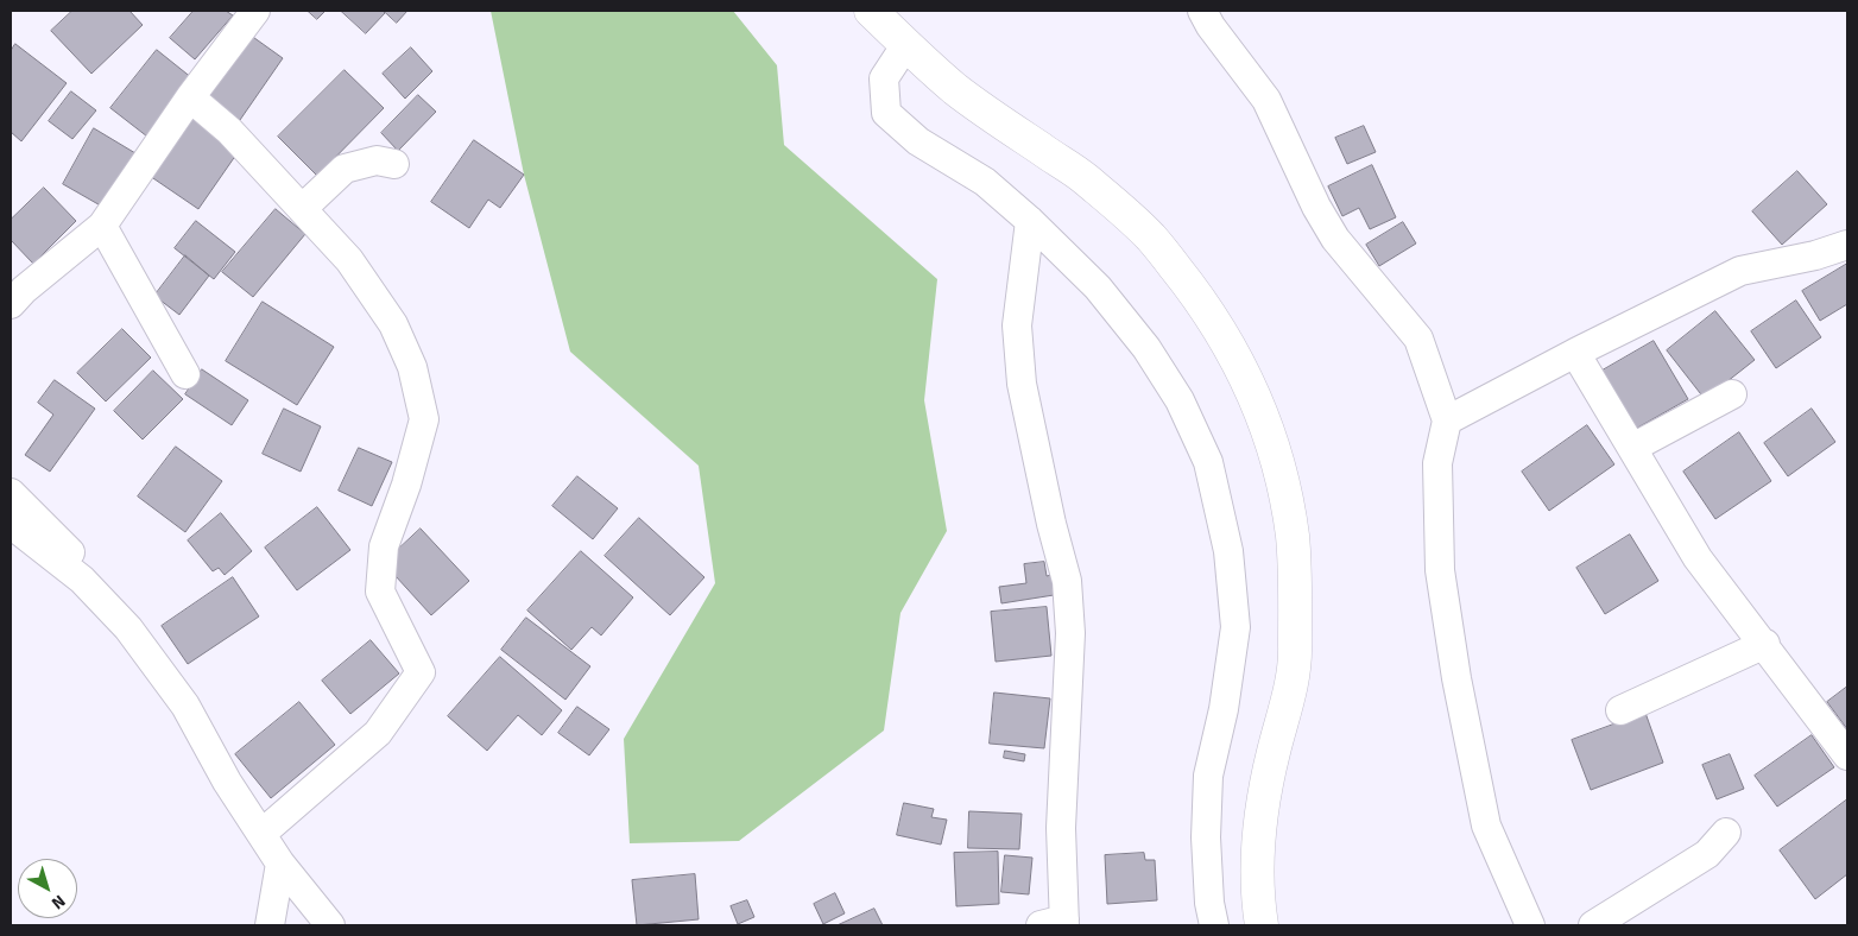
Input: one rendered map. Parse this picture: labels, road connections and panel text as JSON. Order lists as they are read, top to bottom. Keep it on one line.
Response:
{"north":"bottom right"}
